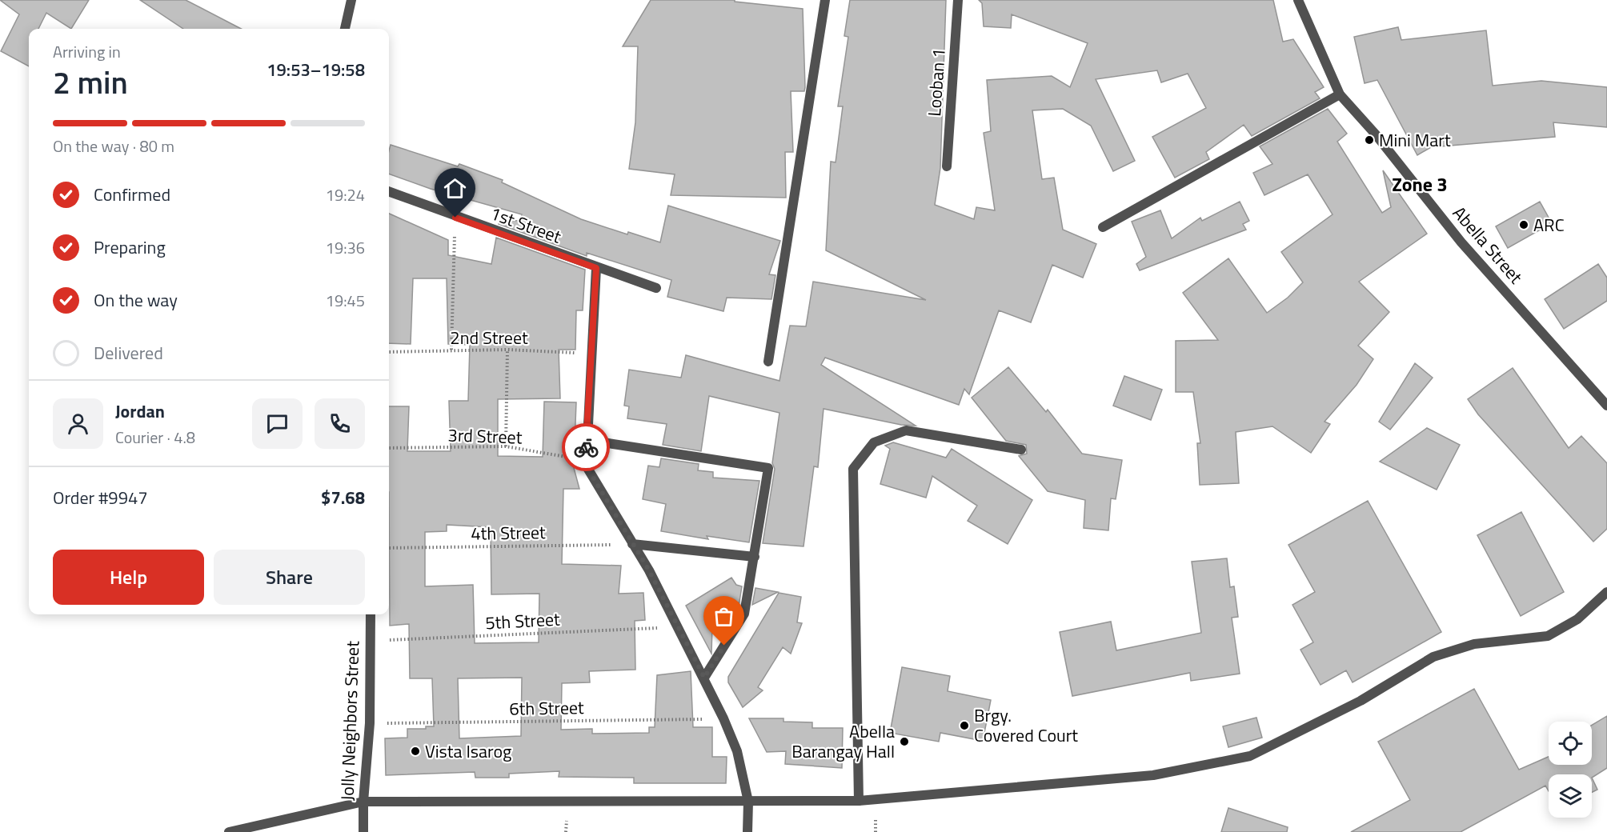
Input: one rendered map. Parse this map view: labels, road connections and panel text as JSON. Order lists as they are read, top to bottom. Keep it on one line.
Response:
{"streets":{"street":["Looban 1","1st Street","Abella Street","Jolly Neighbors Street"],"path":["2nd Street","3rd Street","4th Street","5th Street","6th Street"]},"crossings":[["5th Street","Jolly Neighbors Street"],["6th Street","Jolly Neighbors Street"]],"districts":["Zone 3"],"places":["Mini Mart","ARC","Brgy. Covered Court","Abella Barangay Hall","Vista Isarog"],"page":{"heading":["2 min","Arriving in","19:53–19:58"],"panel":["Jordan","Courier · 4.8","Order #9947","$7.68"],"bar":"On the way · 80 m","list":[["Confirmed","19:24"],["Preparing","19:36"],["On the way","19:45"],"Delivered"],"buttons":["Help","Share"]}}
